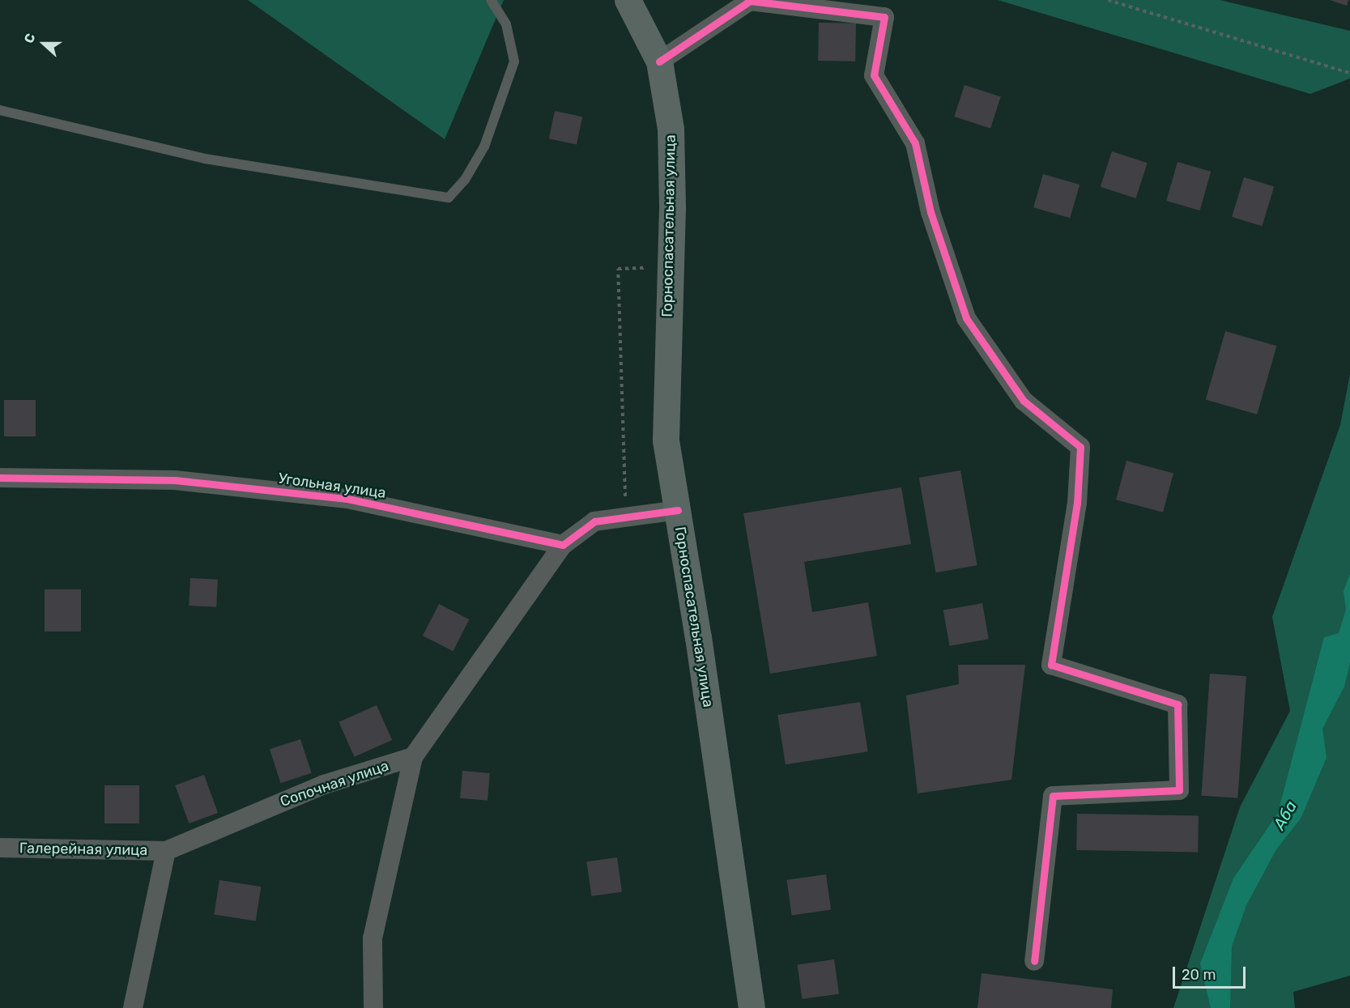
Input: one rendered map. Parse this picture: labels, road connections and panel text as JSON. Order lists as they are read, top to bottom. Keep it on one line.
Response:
{"streets":{"main road":["Горноспасательная улица"],"street":["Угольная улица","Сопочная улица","Галерейная улица"]},"crossings":[["Сопочная улица","Галерейная улица"]],"water":["Аба"],"scale_bar":"20 m","north":"left"}
